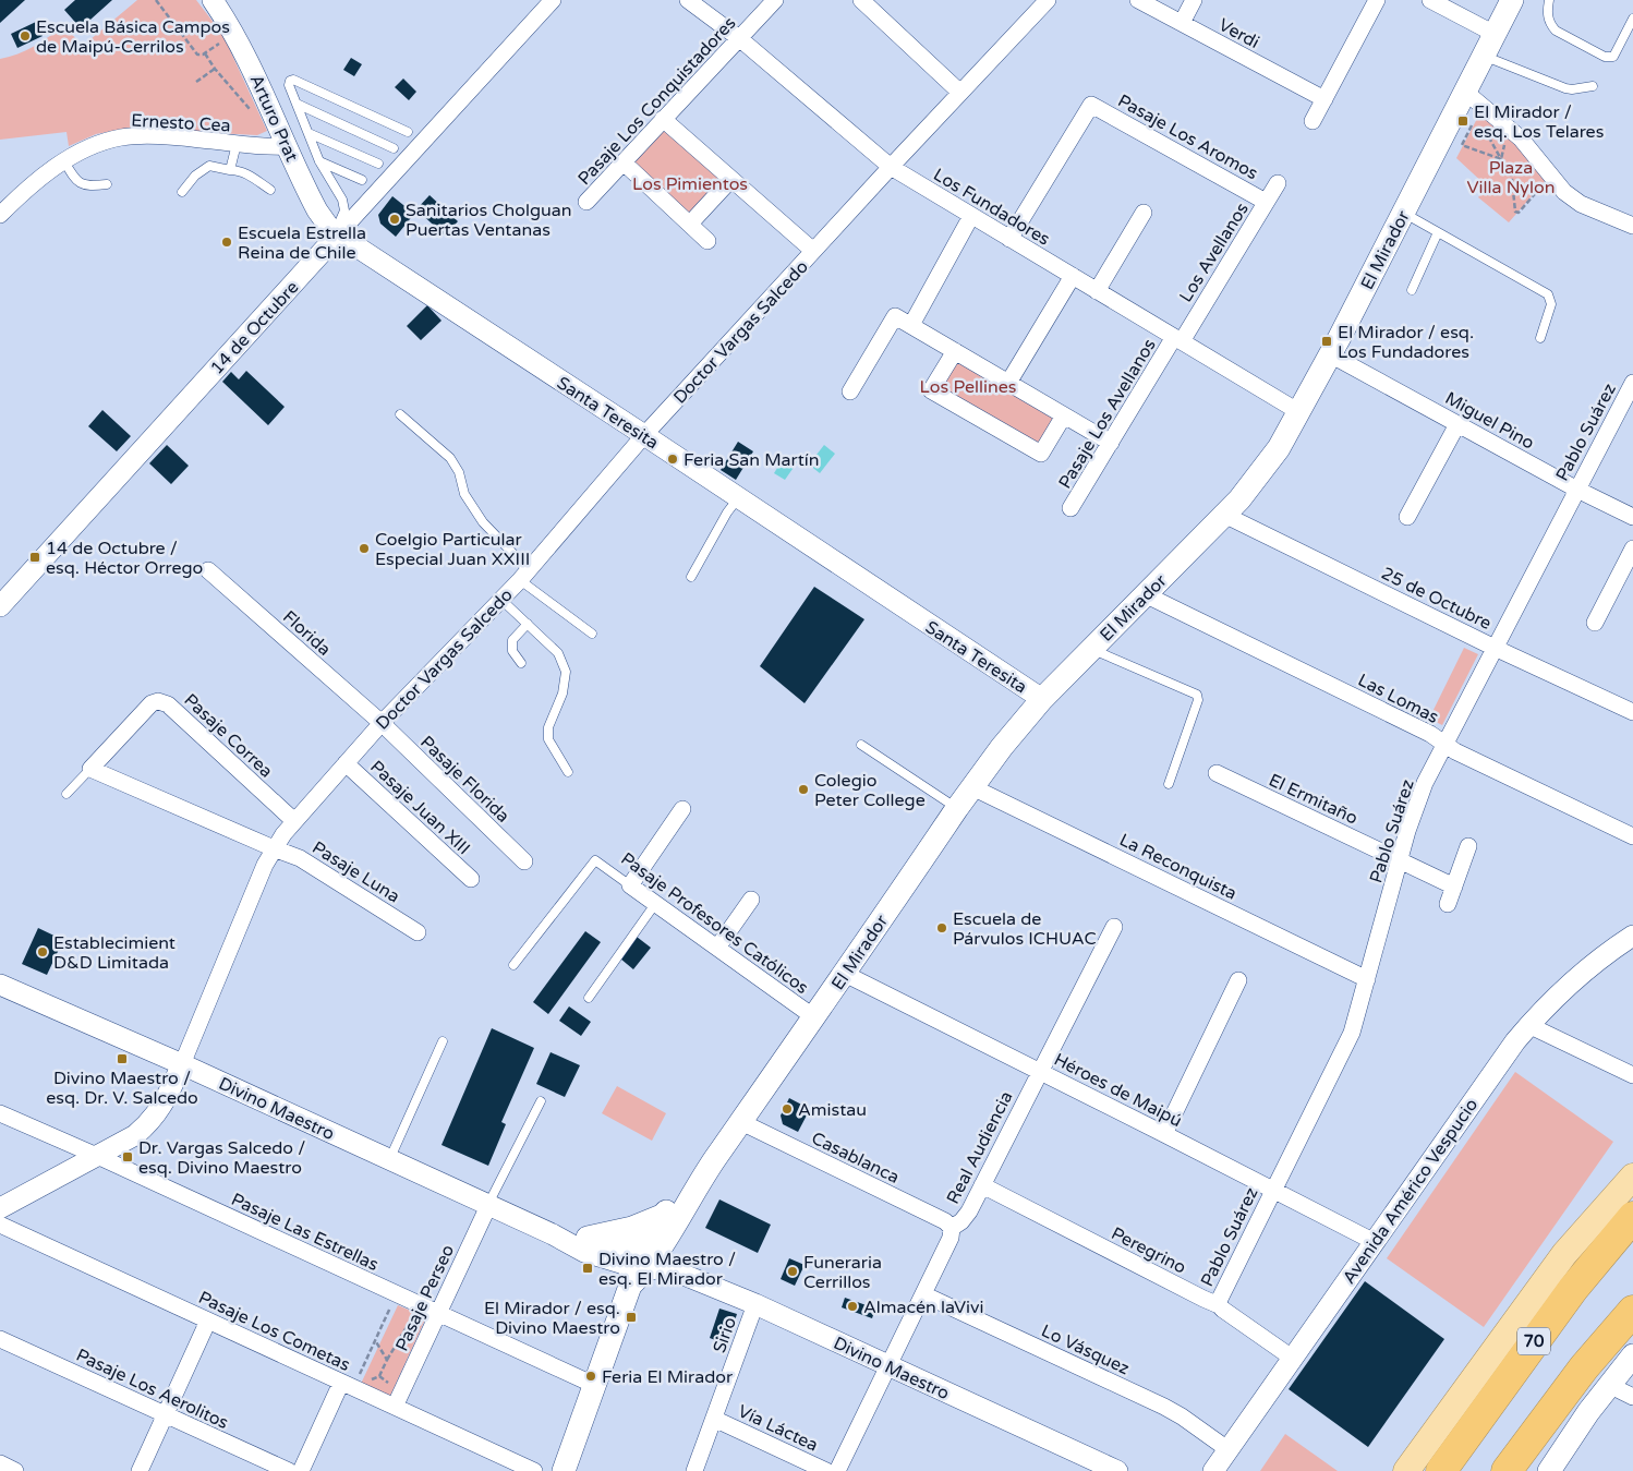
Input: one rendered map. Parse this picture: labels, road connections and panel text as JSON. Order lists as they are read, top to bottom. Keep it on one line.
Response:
{"streets":{"highway":["70"],"main road":["El Mirador"],"street":["Verdi","Pasaje Los Conquistadores","Arturo Prat","Ernesto Cea","Pasaje Los Aromos","Los Fundadores","Los Avellanos","14 de Octubre","Doctor Vargas Salcedo","Santa Teresita","Pasaje Los Avellanos","Miguel Pino","Pablo Suárez","25 de Octubre","Florida","Las Lomas","Pasaje Correa","Pasaje Florida","El Ermitaño","Pasaje Juan XIII","La Reconquista","Pasaje Luna","Pasaje Profesores Católicos","Héroes de Maipú","Divino Maestro","Real Audiencia","Casablanca","Avenida Américo Vespucio","Pasaje Las Estrellas","Peregrino","Pasaje Perseo","Pasaje Los Cometas","Sirio","Lo Vásquez","Pasaje Los Aerolitos","Vía Láctea"]},"crossings":[["Pasaje Los Conquistadores","Los Fundadores"],["Arturo Prat","Ernesto Cea"],["Arturo Prat","14 de Octubre"],["Arturo Prat","Santa Teresita"],["Pasaje Los Aromos","Los Fundadores"],["Pasaje Los Aromos","Los Avellanos"],["Los Fundadores","El Mirador"],["Los Fundadores","Los Avellanos"],["Los Fundadores","Doctor Vargas Salcedo"],["Los Fundadores","Pasaje Los Avellanos"],["El Mirador","Santa Teresita"],["El Mirador","Miguel Pino"],["El Mirador","25 de Octubre"],["El Mirador","Las Lomas"],["El Mirador","La Reconquista"],["El Mirador","Pasaje Profesores Católicos"],["El Mirador","Héroes de Maipú"],["El Mirador","Divino Maestro"],["El Mirador","Casablanca"],["El Mirador","Pasaje Las Estrellas"],["Los Avellanos","Pasaje Los Avellanos"],["14 de Octubre","Santa Teresita"],["Doctor Vargas Salcedo","Santa Teresita"],["Doctor Vargas Salcedo","Florida"],["Doctor Vargas Salcedo","Pasaje Correa"],["Doctor Vargas Salcedo","Pasaje Florida"],["Doctor Vargas Salcedo","Pasaje Juan XIII"],["Doctor Vargas Salcedo","Pasaje Luna"],["Doctor Vargas Salcedo","Divino Maestro"],["Doctor Vargas Salcedo","Pasaje Las Estrellas"],["Miguel Pino","Pablo Suárez"],["Pablo Suárez","25 de Octubre"],["Pablo Suárez","Las Lomas"],["Pablo Suárez","El Ermitaño"],["Pablo Suárez","La Reconquista"],["Pablo Suárez","Héroes de Maipú"],["Pablo Suárez","Peregrino"],["Florida","Pasaje Florida"],["Héroes de Maipú","Real Audiencia"],["Héroes de Maipú","Avenida Américo Vespucio"],["Divino Maestro","Real Audiencia"],["Divino Maestro","Pasaje Perseo"],["Divino Maestro","Sirio"],["Real Audiencia","Casablanca"],["Real Audiencia","Peregrino"],["Real Audiencia","Lo Vásquez"],["Avenida Américo Vespucio","Peregrino"],["Avenida Américo Vespucio","Lo Vásquez"],["Pasaje Las Estrellas","Pasaje Perseo"],["Pasaje Perseo","Pasaje Los Cometas"],["Sirio","Vía Láctea"]],"parks":["Plaza Villa Nylon","Los Pimientos","Los Pellines"],"places":{"other":["Escuela Básica Campos de Maipú-Cerrilos","Sanitarios Cholguan Puertas Ventanas","Escuela Estrella Reina de Chile","Feria San Martín","Coelgio Particular Especial Juan XXIII","Colegio Peter College","Escuela de Párvulos ICHUAC","Establecimient D&D Limitada","Amistau","Funeraria Cerrillos","Almacén laVivi","Feria El Mirador"],"transit":["El Mirador / esq. Los Telares","El Mirador / esq. Los Fundadores","14 de Octubre / esq. Héctor Orrego","Divino Maestro / esq. Dr. V. Salcedo","Dr. Vargas Salcedo / esq. Divino Maestro","Divino Maestro / esq. El Mirador","El Mirador / esq. Divino Maestro"]}}
